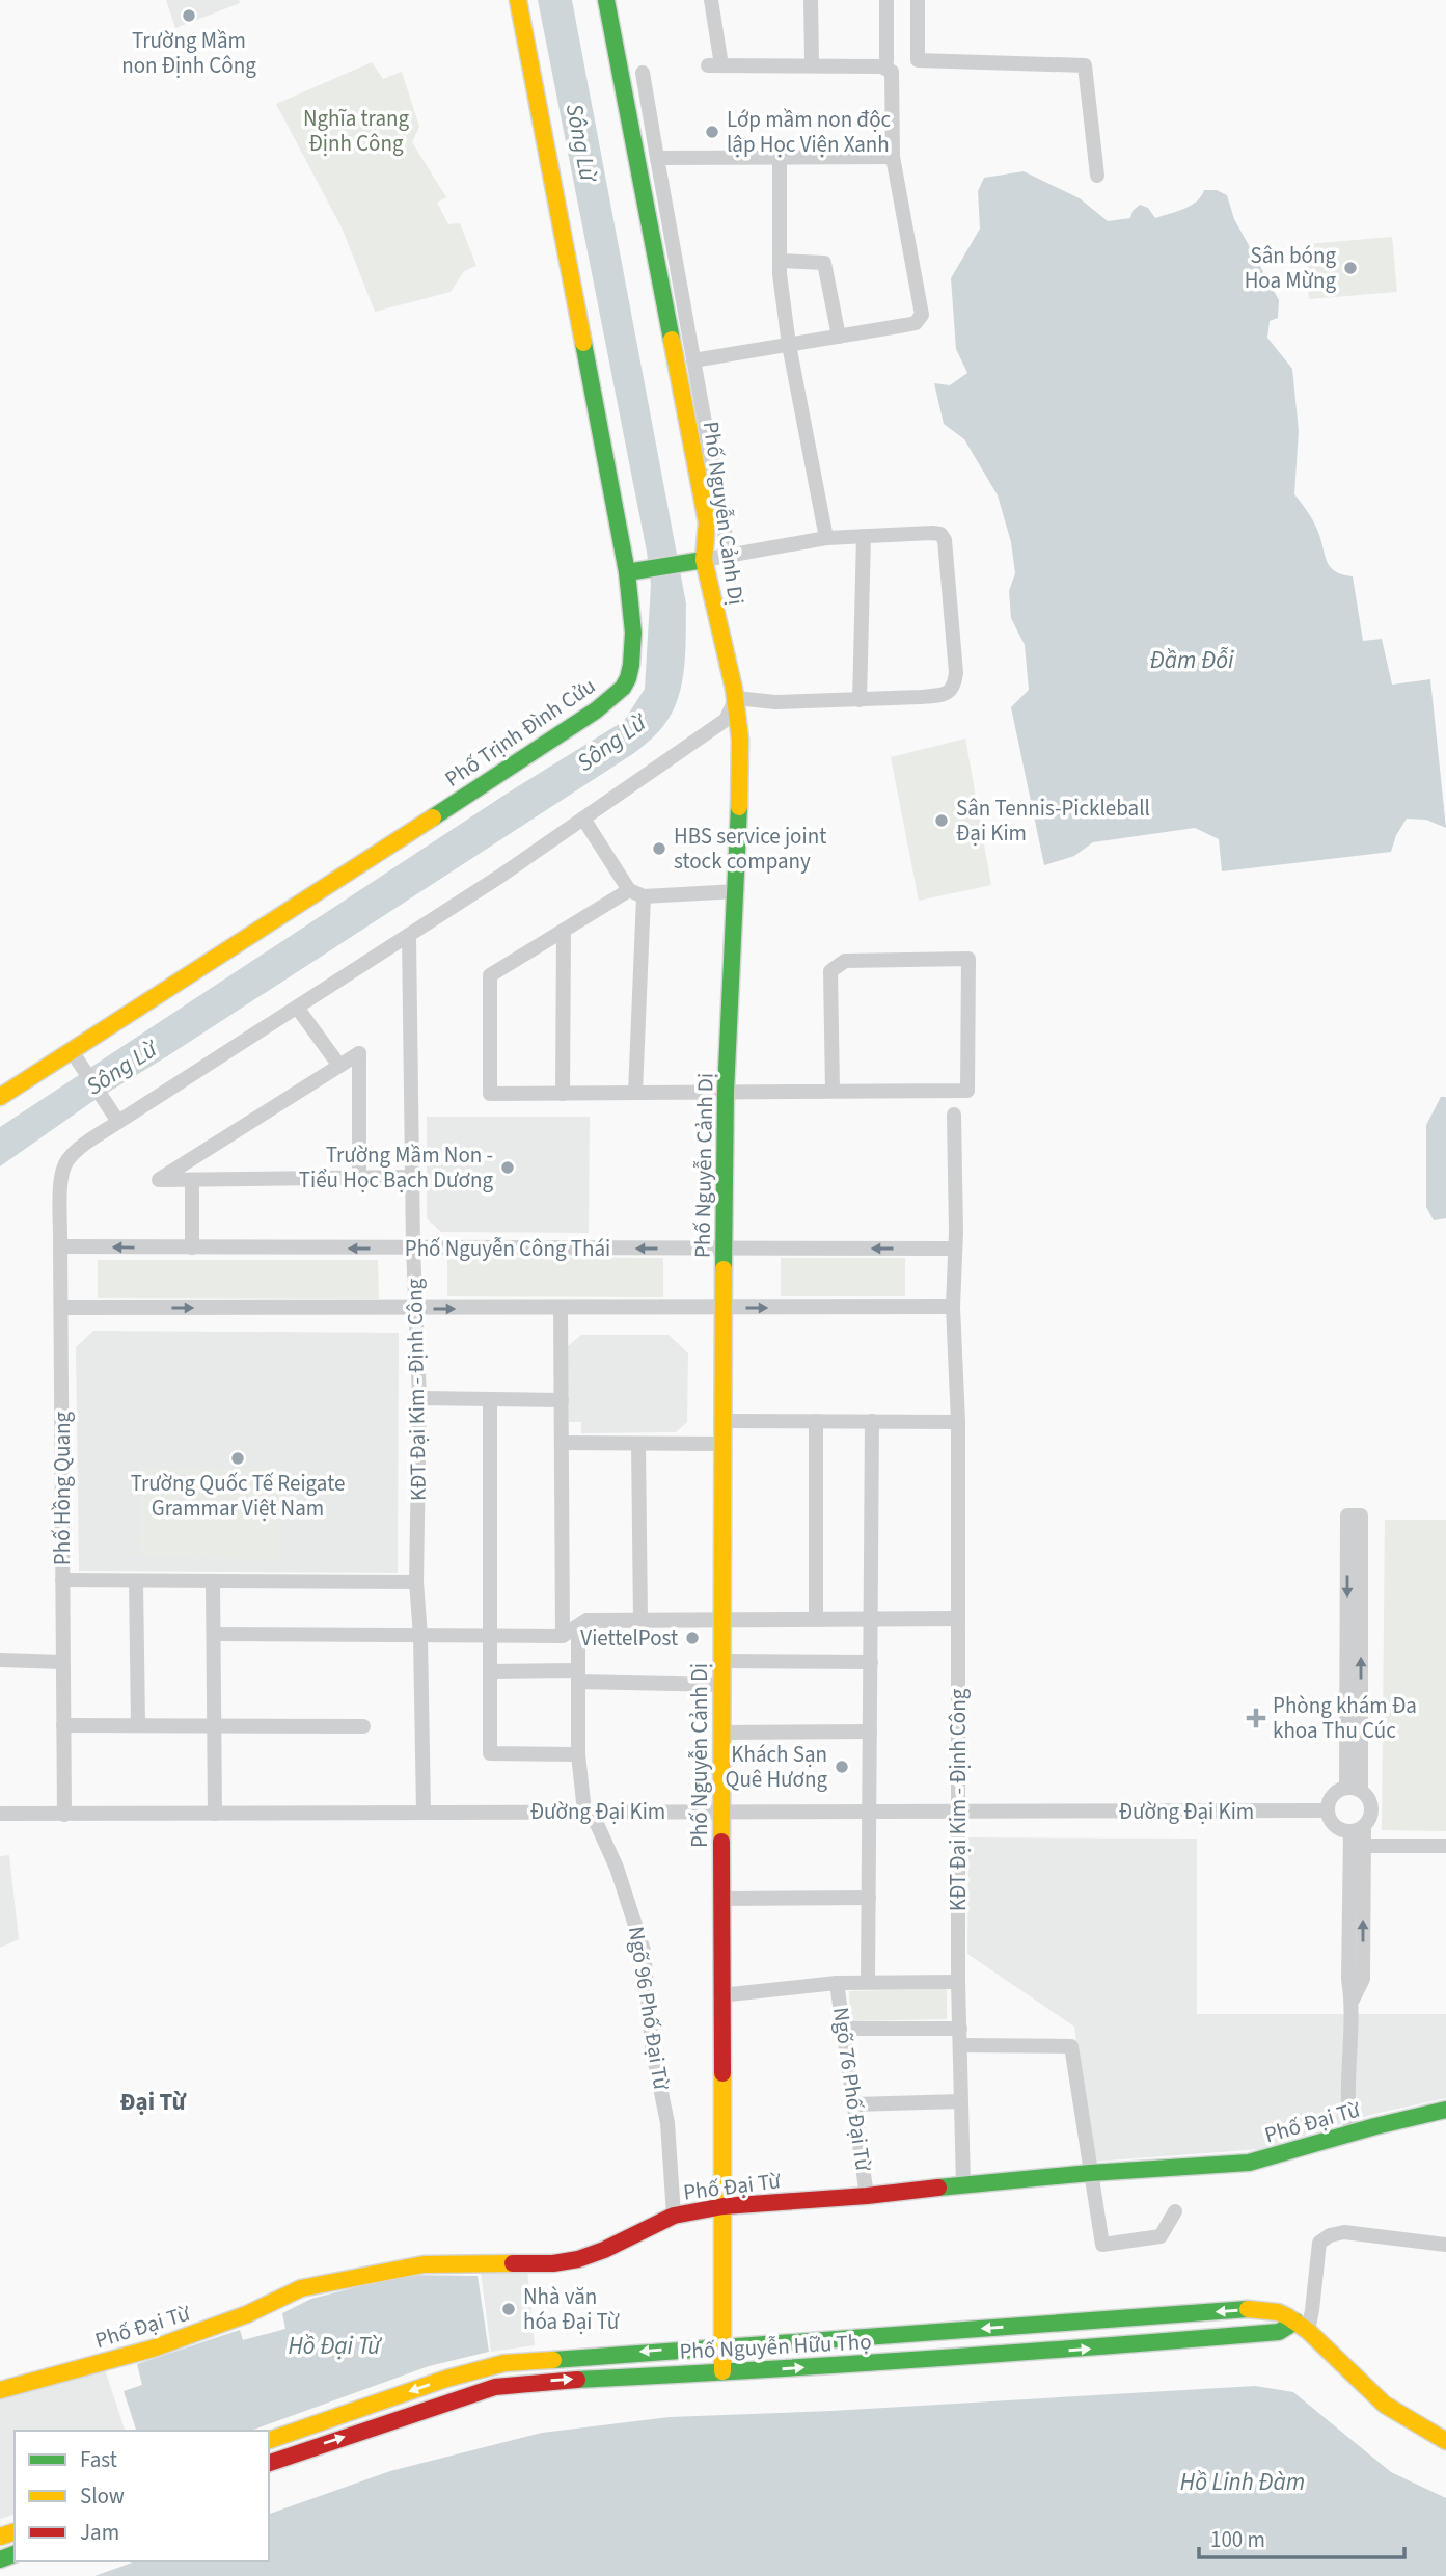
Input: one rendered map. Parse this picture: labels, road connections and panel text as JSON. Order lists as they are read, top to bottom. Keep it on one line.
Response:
{"streets":{"main road":["Phố Nguyễn Cảnh Dị","Phố Trịnh Đình Cửu","Phố Đại Từ","Phố Nguyễn Hữu Thọ"],"street":["Phố Nguyễn Công Thái","KĐT Đại Kim - Định Công","Phố Hồng Quang","Đường Đại Kim","Ngõ 96 Phố Đại Từ","Ngõ 76 Phố Đại Từ"]},"crossings":[["Phố Nguyễn Cảnh Dị","Phố Nguyễn Công Thái"],["Phố Nguyễn Cảnh Dị","Đường Đại Kim"],["Phố Nguyễn Cảnh Dị","Phố Đại Từ"],["Phố Nguyễn Cảnh Dị","Phố Nguyễn Hữu Thọ"],["Phố Nguyễn Công Thái","KĐT Đại Kim - Định Công"],["Phố Nguyễn Công Thái","Phố Hồng Quang"],["KĐT Đại Kim - Định Công","Đường Đại Kim"],["KĐT Đại Kim - Định Công","Phố Đại Từ"],["Phố Hồng Quang","Đường Đại Kim"],["Đường Đại Kim","Ngõ 96 Phố Đại Từ"],["Ngõ 96 Phố Đại Từ","Phố Đại Từ"],["Ngõ 76 Phố Đại Từ","Phố Đại Từ"]],"districts":["Đại Từ"],"water":["Sông Lừ","Đầm Đỗi","Hồ Đại Từ","Hồ Linh Đàm"],"parks":["Nghĩa trang Định Công"],"places":{"other":["Trường Mầm non Định Công","Lớp mầm non độc lập Học Viện Xanh","Sân bóng Hoa Mừng","Sân Tennis-Pickleball Đại Kim","HBS service joint stock company","Trường Mầm Non - Tiểu Học Bạch Dương","Trường Quốc Tế Reigate Grammar Việt Nam","ViettelPost","Khách Sạn Quê Hương","Nhà văn hóa Đại Từ"],"health":["Phòng khám Đa khoa Thu Cúc"]},"legend":["Fast","Slow","Jam"],"scale_bar":"100 m"}
